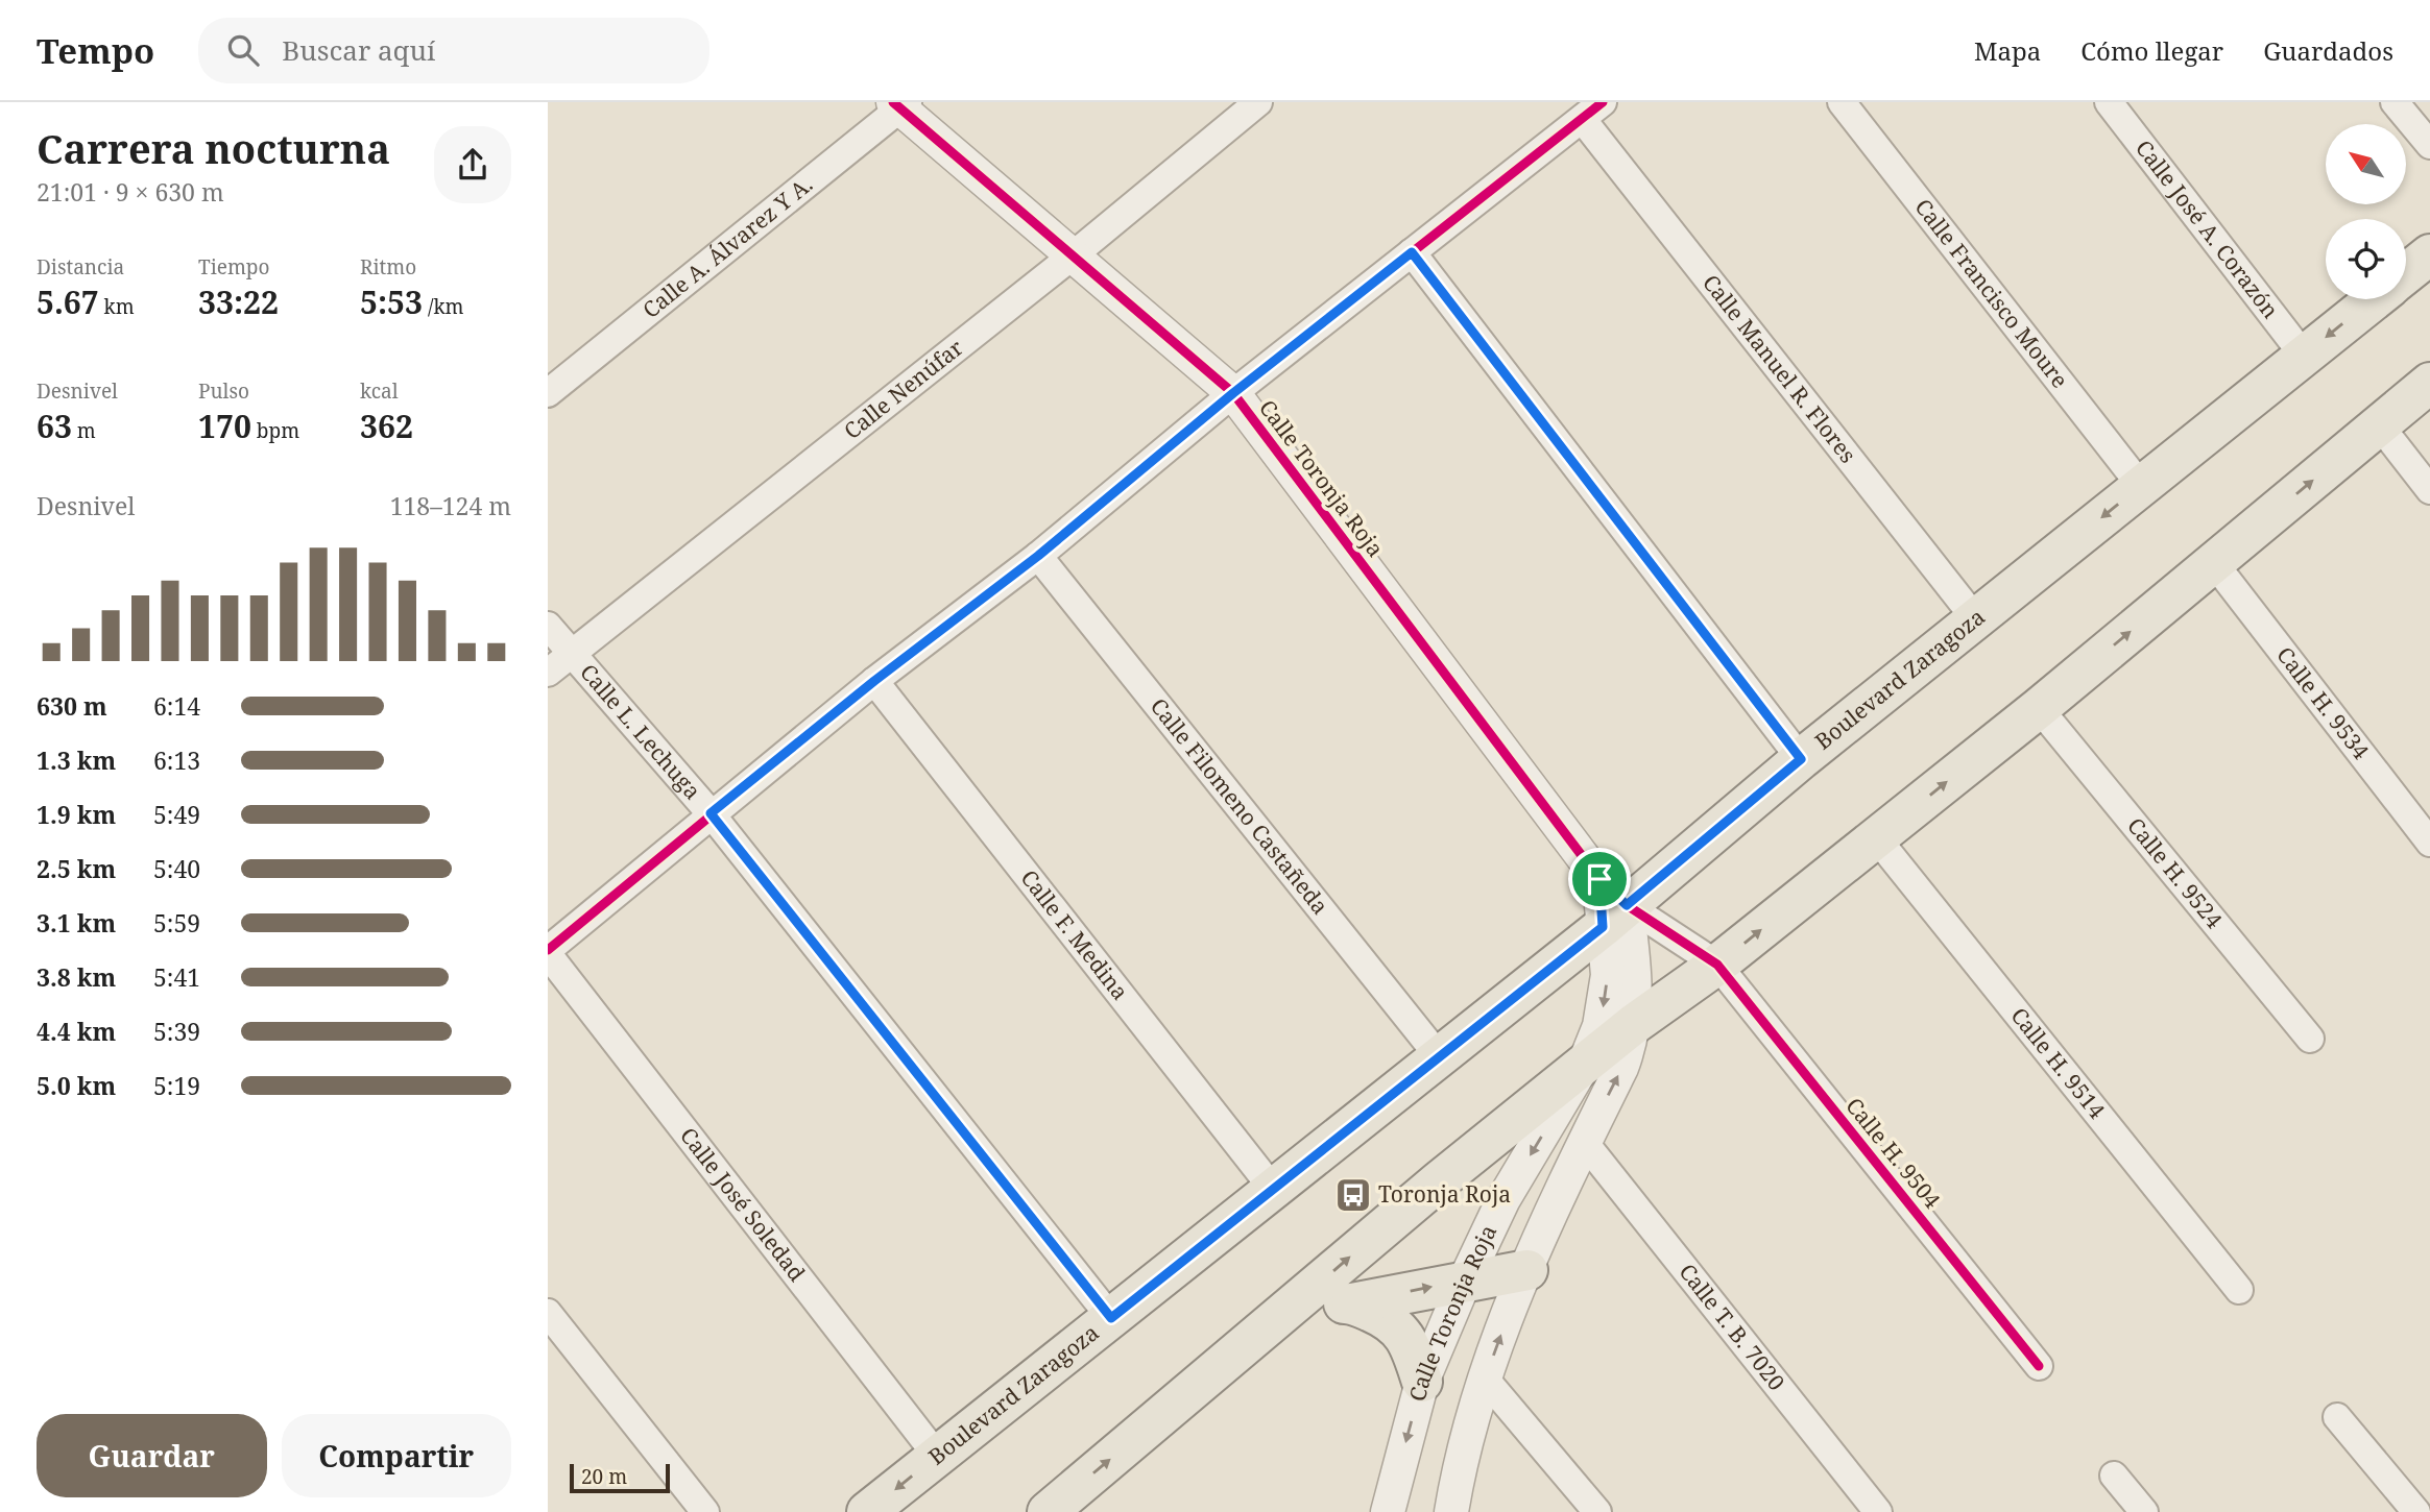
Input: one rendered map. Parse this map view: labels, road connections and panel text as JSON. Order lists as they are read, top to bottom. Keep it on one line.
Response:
{"streets":{"main road":["Boulevard Zaragoza"],"street":["Calle José A. Corazón","Calle A. Álvarez Y A.","Calle Francisco Moure","Calle Manuel R. Flores","Calle Nenúfar","Calle Toronja Roja","Calle H. 9534","Calle L. Lechuga","Calle Filomeno Castañeda","Calle H. 9524","Calle F. Medina","Calle H. 9514","Calle H. 9504","Calle José Soledad","Calle T. B. 7020"]},"crossings":[["Calle José A. Corazón","Boulevard Zaragoza"],["Calle A. Álvarez Y A.","Calle Toronja Roja"],["Calle Francisco Moure","Boulevard Zaragoza"],["Calle Manuel R. Flores","Boulevard Zaragoza"],["Calle Nenúfar","Calle Toronja Roja"],["Calle Nenúfar","Calle L. Lechuga"],["Calle Toronja Roja","Boulevard Zaragoza"],["Calle Toronja Roja","Calle H. 9504"],["Boulevard Zaragoza","Calle L. Lechuga"],["Boulevard Zaragoza","Calle Filomeno Castañeda"],["Boulevard Zaragoza","Calle F. Medina"],["Boulevard Zaragoza","Calle H. 9504"],["Boulevard Zaragoza","Calle José Soledad"]],"places":{"bus stop":["Toronja Roja"]},"scale_bar":"20 m","north":"top left","page":{"header":"Tempo","search":"Buscar aquí","nav":["Mapa","Cómo llegar","Guardados"],"heading":["Carrera nocturna","21:01 · 9 × 630 m"],"stats":[["Distancia","5.67 km"],["Tiempo","33:22"],["Ritmo","5:53 /km"],["Desnivel","63 m"],["Pulso","170 bpm"],["kcal","362"]],"chart":["Desnivel","118–124 m"],"list":[{"name":"630 m","note":"6:14"},{"name":"1.3 km","note":"6:13"},{"name":"1.9 km","note":"5:49"},{"name":"2.5 km","note":"5:40"},{"name":"3.1 km","note":"5:59"},{"name":"3.8 km","note":"5:41"},{"name":"4.4 km","note":"5:39"},{"name":"5.0 km","note":"5:19"}],"buttons":["Guardar","Compartir"],"scale":"20 m"}}
